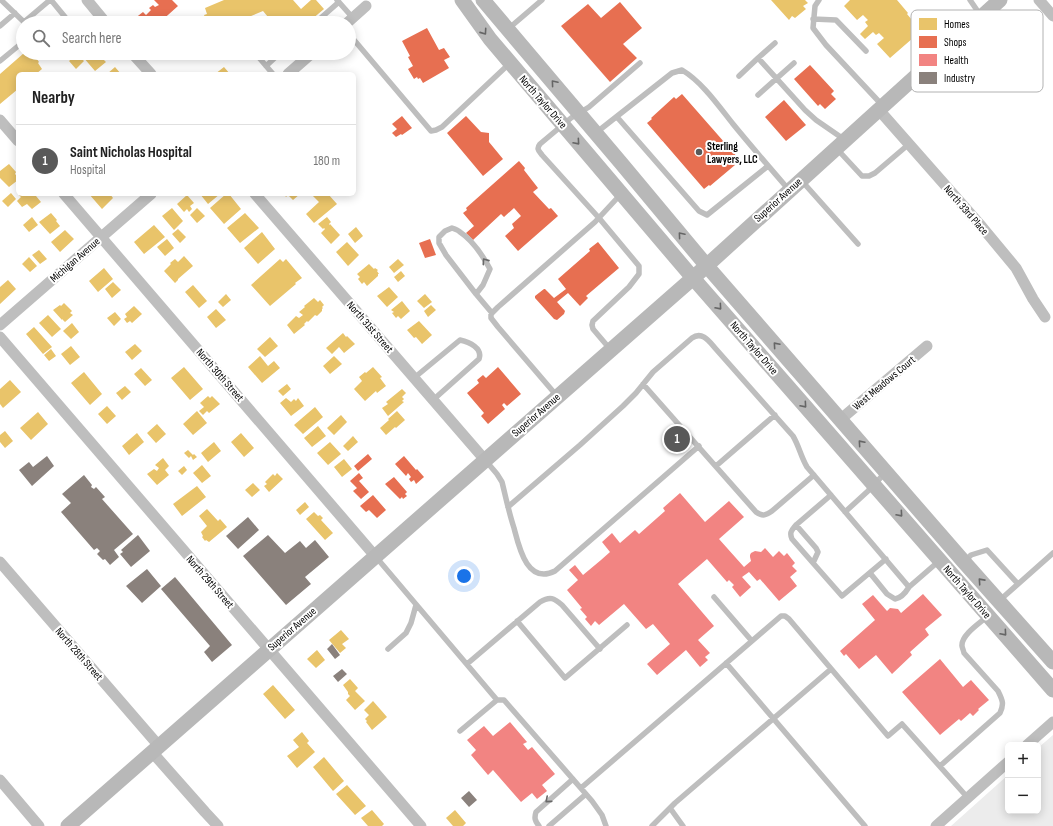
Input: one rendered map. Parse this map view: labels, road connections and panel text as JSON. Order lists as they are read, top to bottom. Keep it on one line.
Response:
{"streets":{"main road":["North Taylor Drive","Superior Avenue"],"street":["North 33rd Place","Michigan Avenue","North 31st Street","North 30th Street","West Meadows Court","North 29th Street","North 28th Street"]},"crossings":[["North Taylor Drive","Superior Avenue"],["North Taylor Drive","West Meadows Court"],["Superior Avenue","North 33rd Place"],["Superior Avenue","North 31st Street"],["Superior Avenue","North 30th Street"],["Superior Avenue","North 29th Street"],["Superior Avenue","North 28th Street"],["Michigan Avenue","North 30th Street"]],"places":["Sterling Lawyers, LLC"],"legend":["Homes","Shops","Health","Industry"],"page":{"search":"Search here","heading":"Nearby","list":[{"mark":"1","name":"Saint Nicholas Hospital","note":"Hospital","value":"180 m"}],"pins":"1","map_buttons":["+","−"]}}
